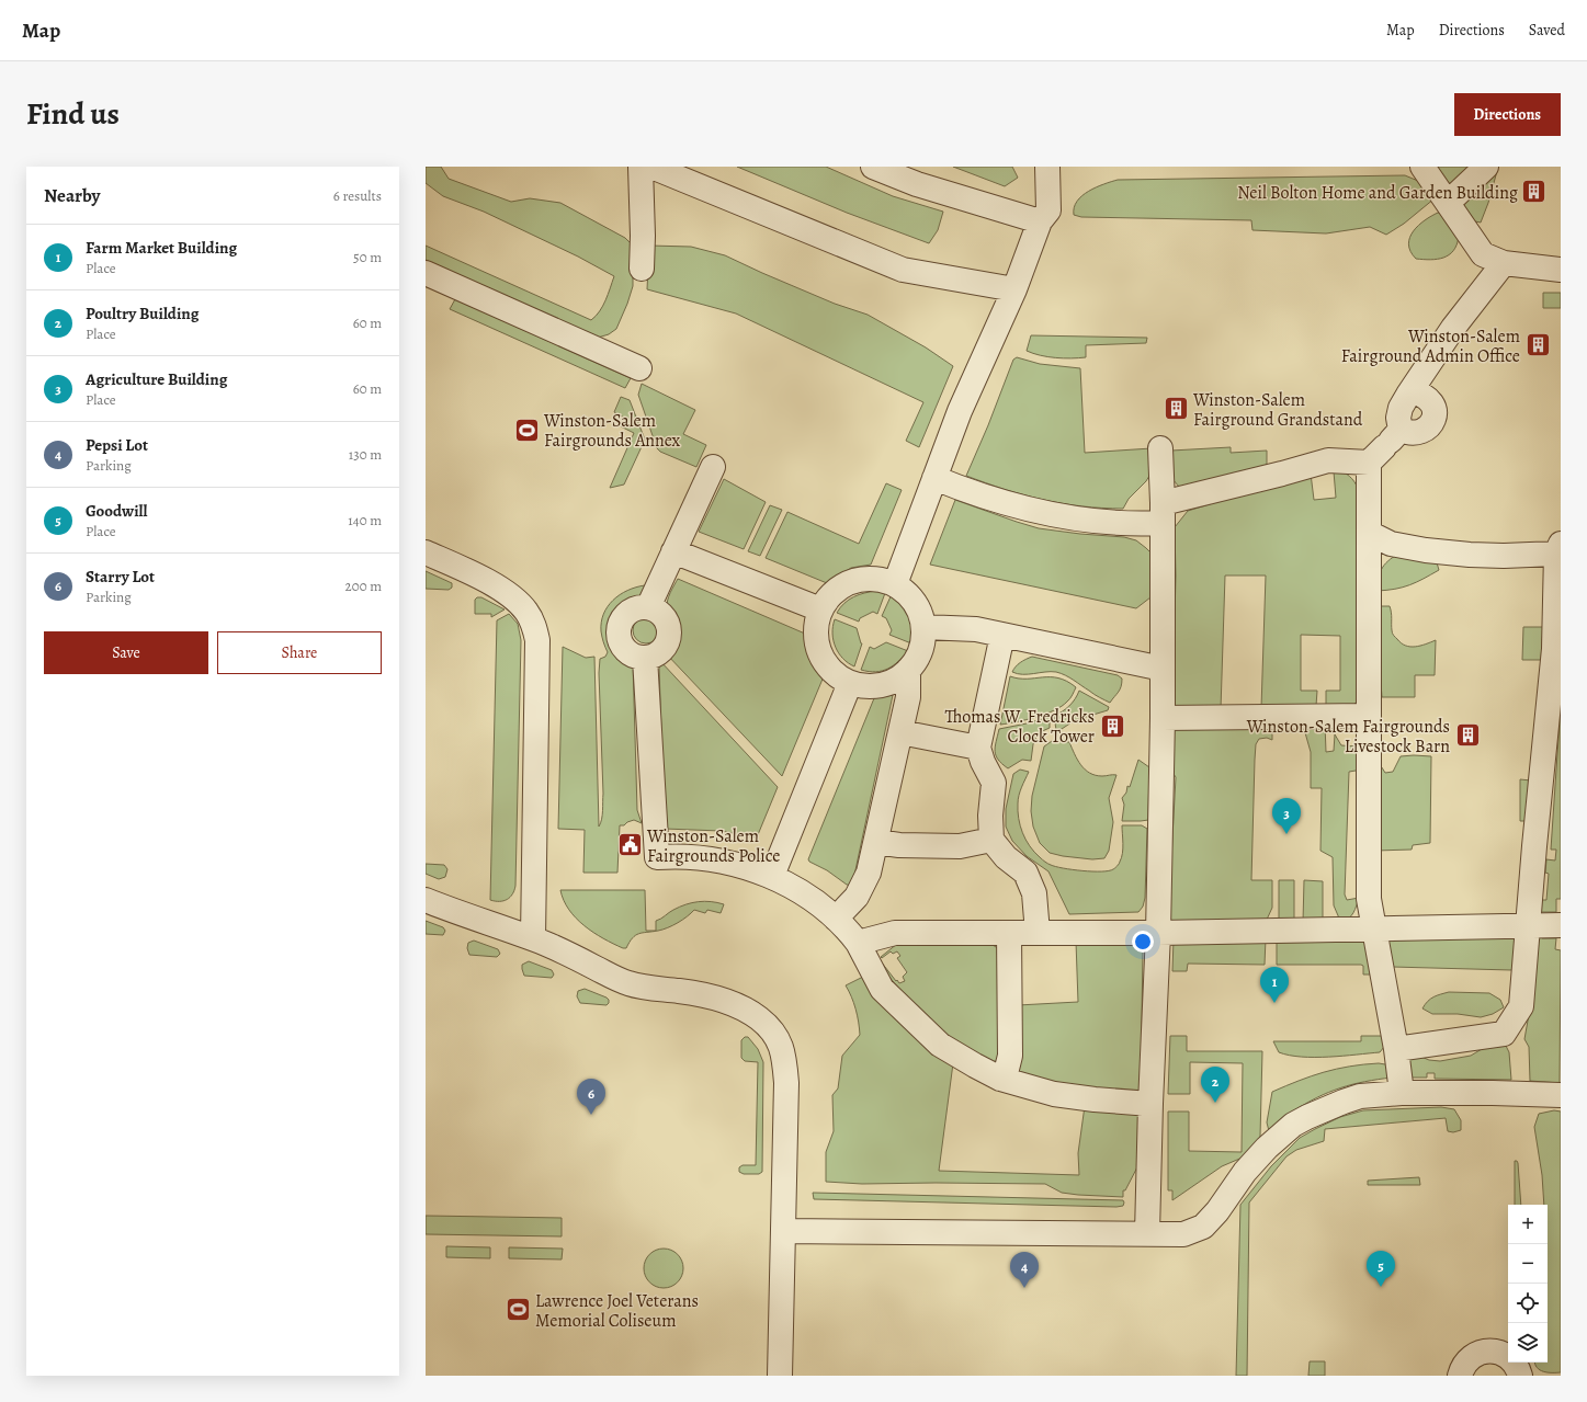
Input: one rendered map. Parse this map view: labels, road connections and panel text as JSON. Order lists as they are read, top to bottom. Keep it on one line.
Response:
{"places":{"building":["Neil Bolton Home and Garden Building","Winston-Salem Fairground Admin Office","Winston-Salem Fairground Grandstand","Thomas W. Fredricks Clock Tower","Winston-Salem Fairgrounds Livestock Barn"],"sports":["Winston-Salem Fairgrounds Annex","Lawrence Joel Veterans Memorial Coliseum"],"public building":["Winston-Salem Fairgrounds Police"]},"page":{"header":"Map","nav":["Map","Directions","Saved"],"title":"Find us","buttons":["Directions",["Save","Share"]],"heading":["Nearby","6 results"],"list":[{"mark":"1","name":"Farm Market Building","note":"Place","value":"50 m"},{"mark":"2","name":"Poultry Building","note":"Place","value":"60 m"},{"mark":"3","name":"Agriculture Building","note":"Place","value":"60 m"},{"mark":"4","name":"Pepsi Lot","note":"Parking","value":"130 m"},{"mark":"5","name":"Goodwill","note":"Place","value":"140 m"},{"mark":"6","name":"Starry Lot","note":"Parking","value":"200 m"}],"pins":["3","1","2","6","5","4"],"map_buttons":["+","−"]}}
